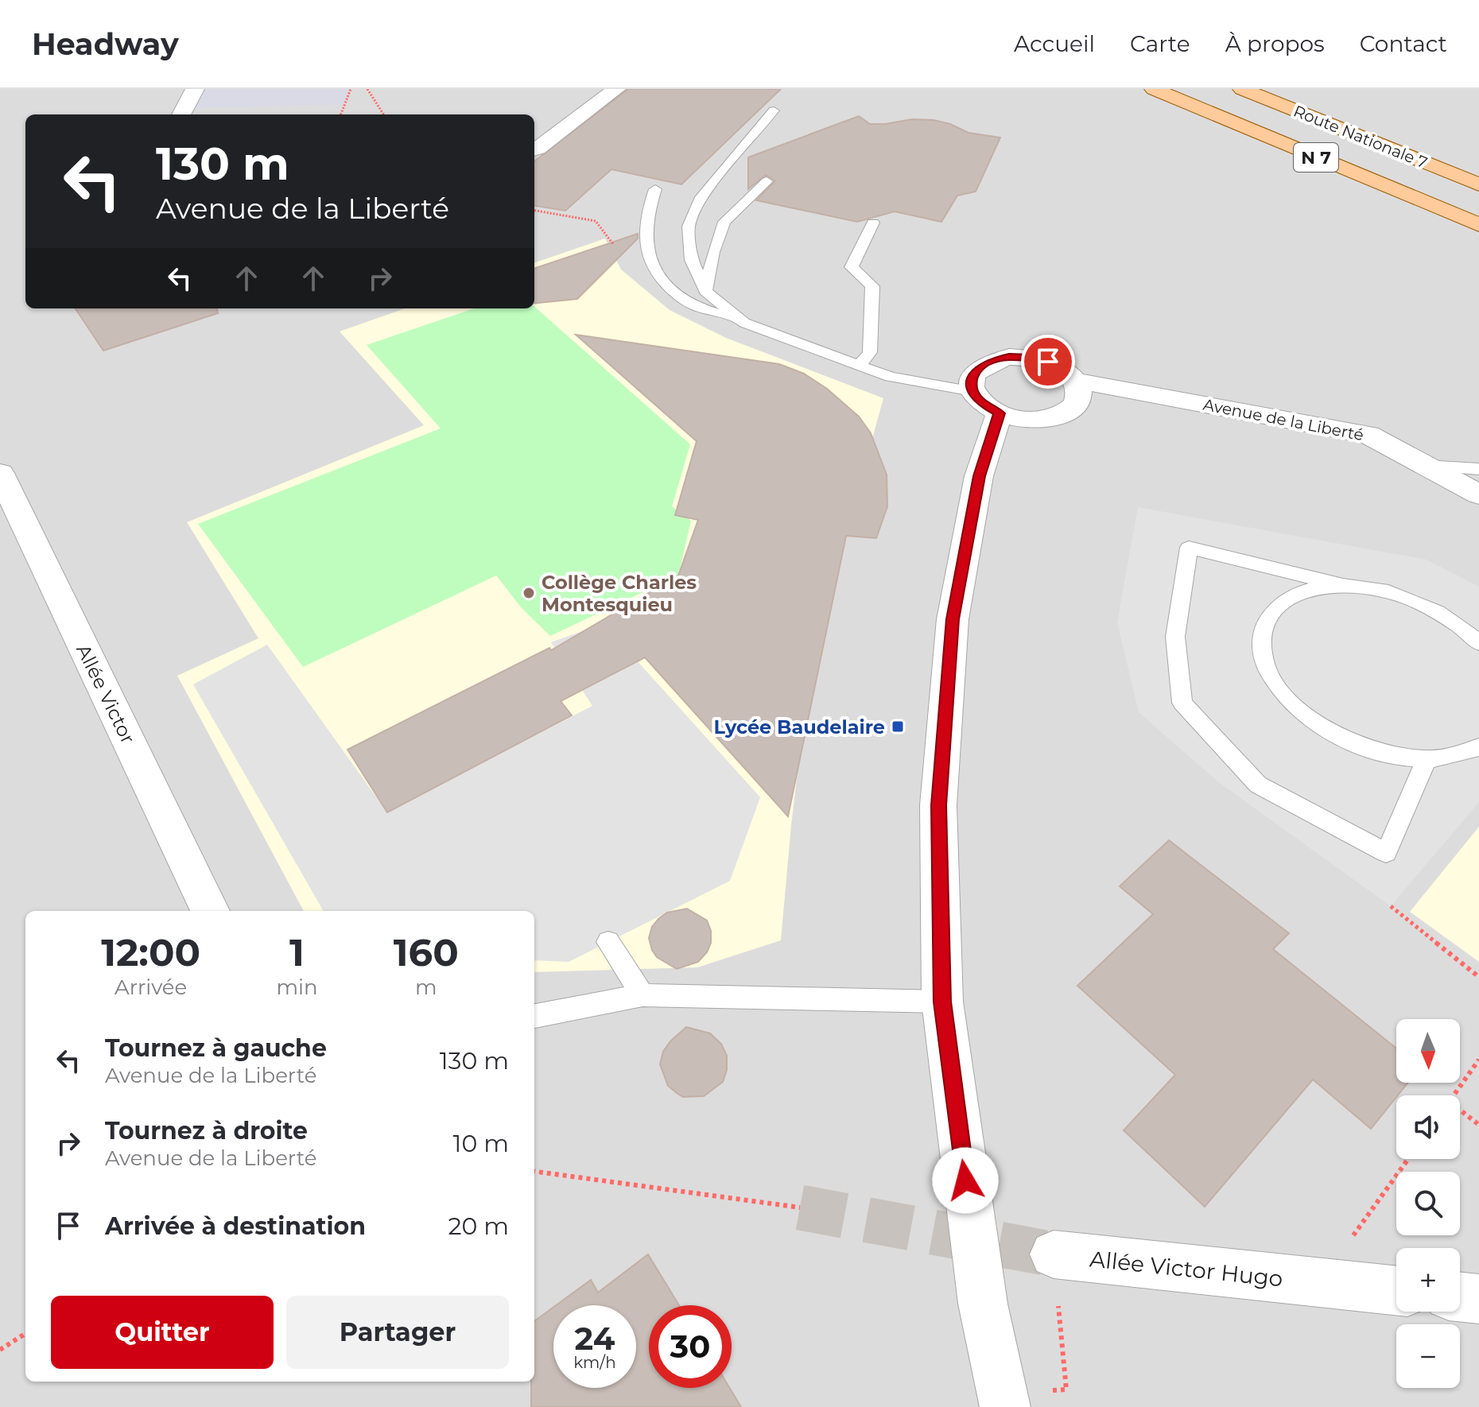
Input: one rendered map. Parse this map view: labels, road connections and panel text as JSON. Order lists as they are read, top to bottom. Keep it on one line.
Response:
{"streets":{"main road":["Route Nationale 7","N 7"],"street":["Avenue de la Liberté","Allée Victor","Allée Victor Hugo"]},"places":{"other":["Collège Charles Montesquieu"],"transit":["Lycée Baudelaire"]},"north":"bottom","page":{"header":"Headway","nav":["Accueil","Carte","À propos","Contact"],"turn":["130 m","Avenue de la Liberté"],"eta":["12:00","Arrivée","1","min","160","m"],"map_buttons":["+","−"],"list":[{"name":"Tournez à gauche","note":"Avenue de la Liberté","value":"130 m"},{"name":"Tournez à droite","note":"Avenue de la Liberté","value":"10 m"},{"name":"Arrivée à destination","value":"20 m"}],"buttons":["Quitter","Partager"],"speed":"24 km/h","limit":"30"}}
